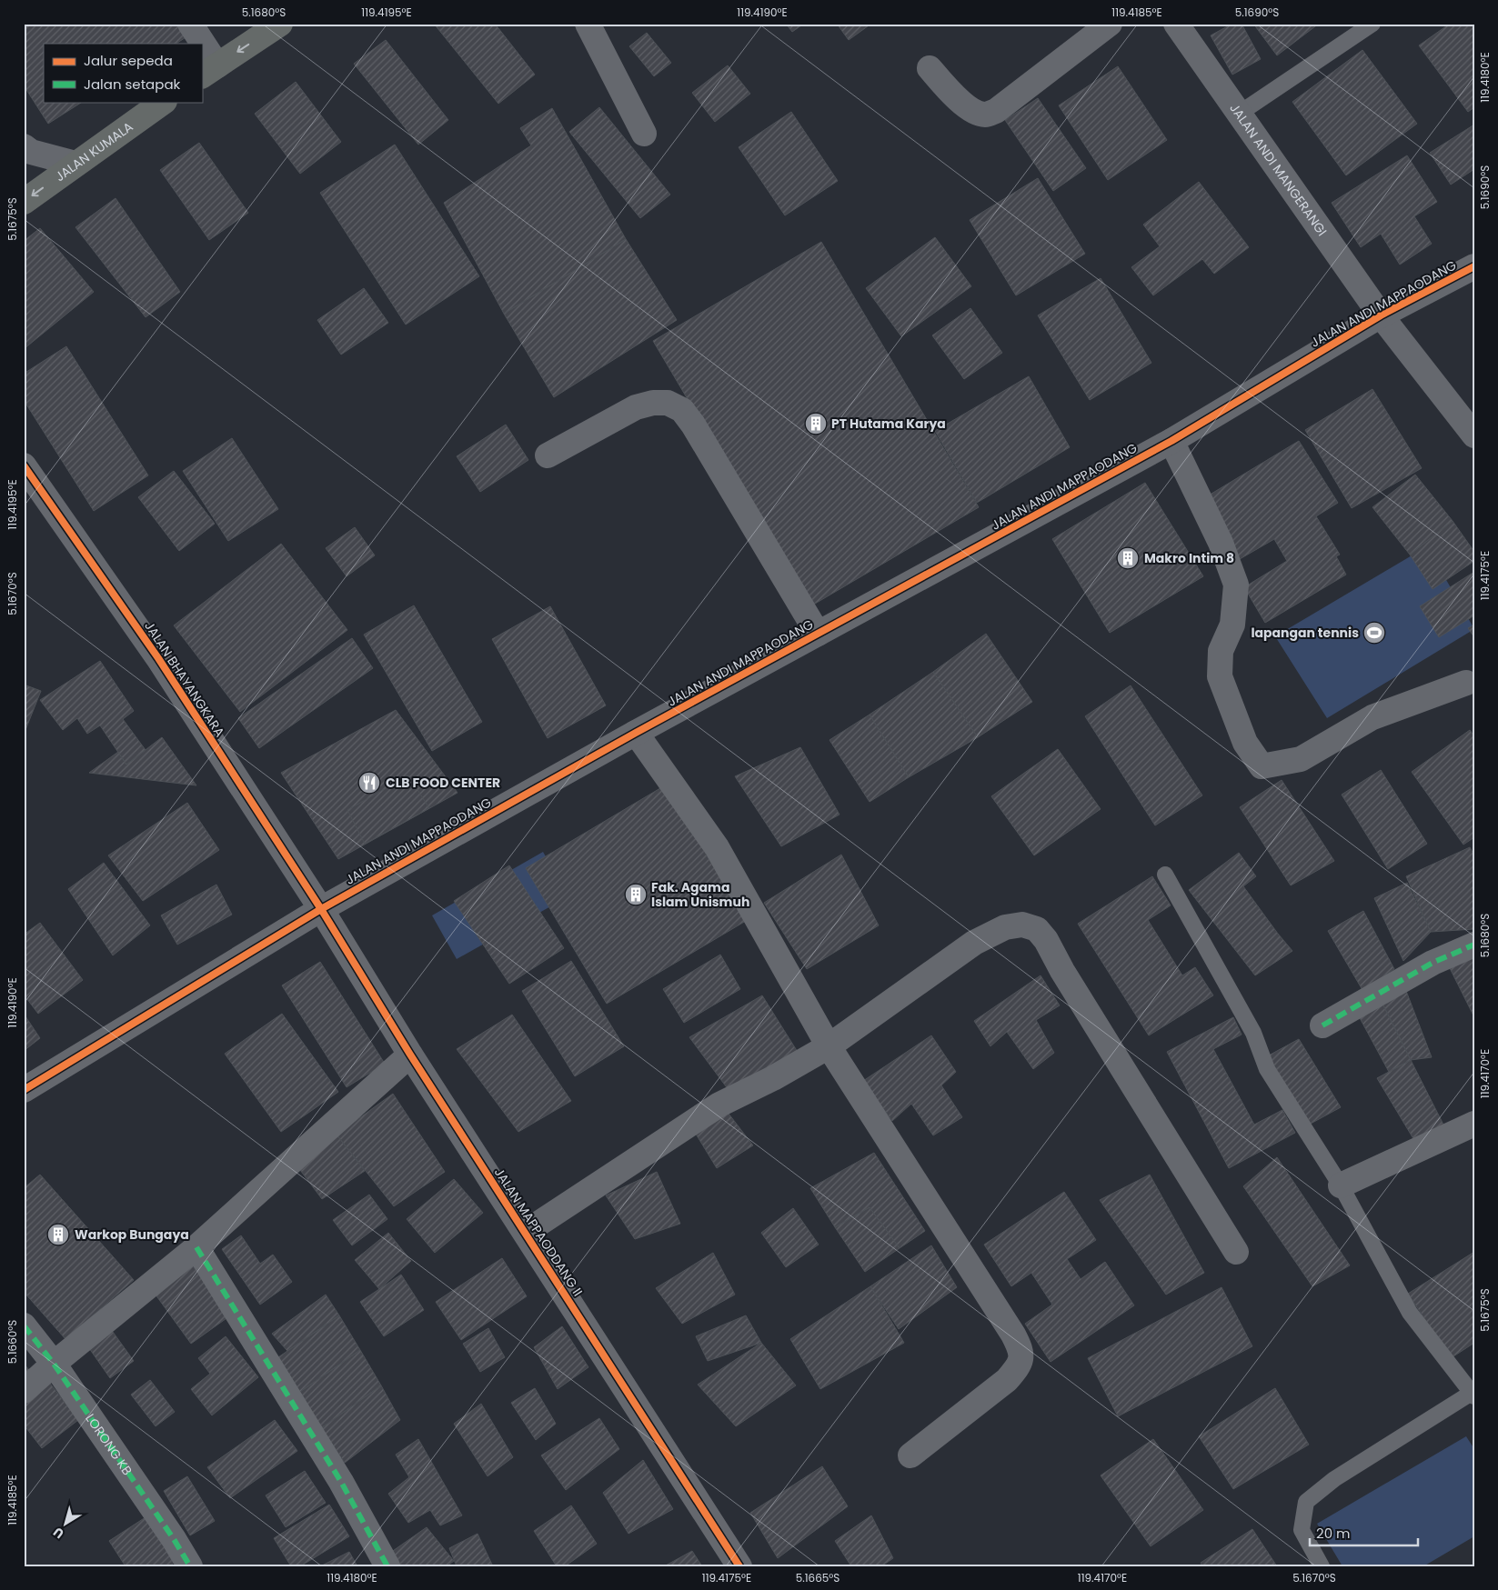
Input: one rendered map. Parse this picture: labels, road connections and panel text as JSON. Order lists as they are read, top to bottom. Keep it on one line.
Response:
{"streets":{"main road":["JALAN KUMALA"],"street":["JALAN ANDI MANGERANGI","JALAN ANDI MAPPAODANG","JALAN BHAYANGKARA","JALAN MAPPAODDANG II","LORONG KB"]},"crossings":[["JALAN ANDI MANGERANGI","JALAN ANDI MAPPAODANG"],["JALAN ANDI MAPPAODANG","JALAN BHAYANGKARA"],["JALAN ANDI MAPPAODANG","JALAN MAPPAODDANG II"],["JALAN BHAYANGKARA","JALAN MAPPAODDANG II"]],"one_way":["JALAN KUMALA"],"places":{"building":["PT Hutama Karya","Makro Intim 8","Fak. Agama Islam Unismuh","Warkop Bungaya"],"sports":["lapangan tennis"],"restaurant":["CLB FOOD CENTER"]},"legend":["Jalur sepeda","Jalan setapak"],"scale_bar":"20 m","north":"bottom left","coordinates":["5.1680°S","119.4195°E","119.4190°E","119.4185°E","5.1690°S","119.4180°E","5.1675°S","119.4175°E","5.1670°S","119.4170°E","5.1660°S","5.1665°S"]}
